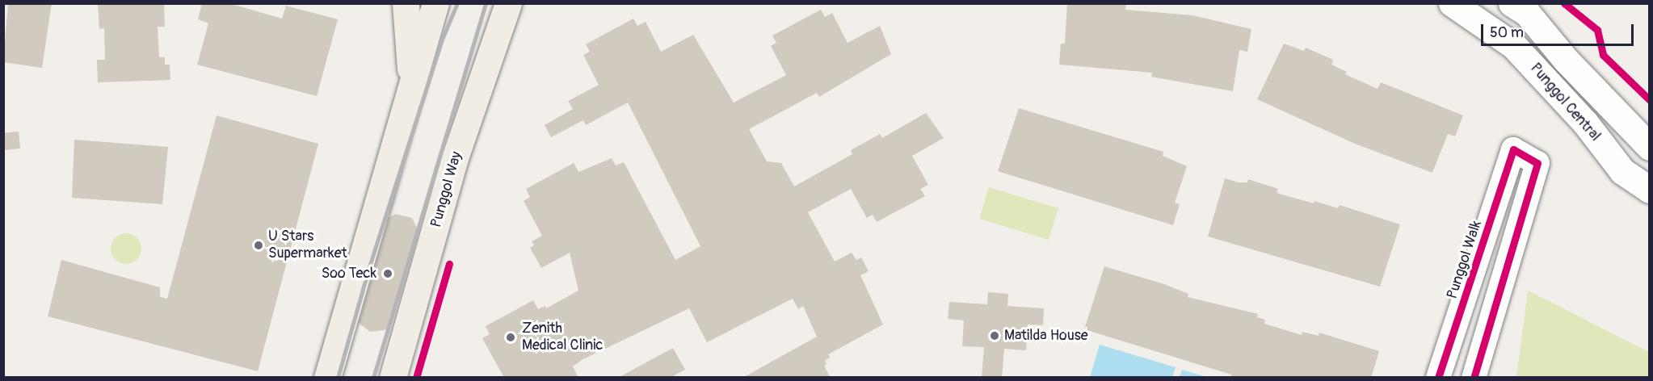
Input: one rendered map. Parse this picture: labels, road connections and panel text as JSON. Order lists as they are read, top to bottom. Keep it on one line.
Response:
{"streets":{"main road":["Punggol Central","Punggol Way"],"street":["Punggol Walk"]},"places":["U Stars Supermarket","Soo Teck","Matilda House","Zenith Medical Clinic"],"scale_bar":"50 m"}
